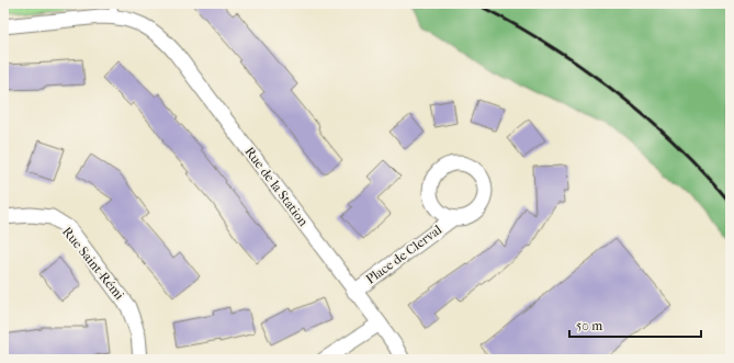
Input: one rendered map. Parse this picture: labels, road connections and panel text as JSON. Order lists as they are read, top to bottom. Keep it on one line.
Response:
{"streets":{"street":["Rue de la Station","Place de Clerval","Rue Saint-Rémi"]},"crossings":[["Rue de la Station","Place de Clerval"]],"scale_bar":"50 m"}
